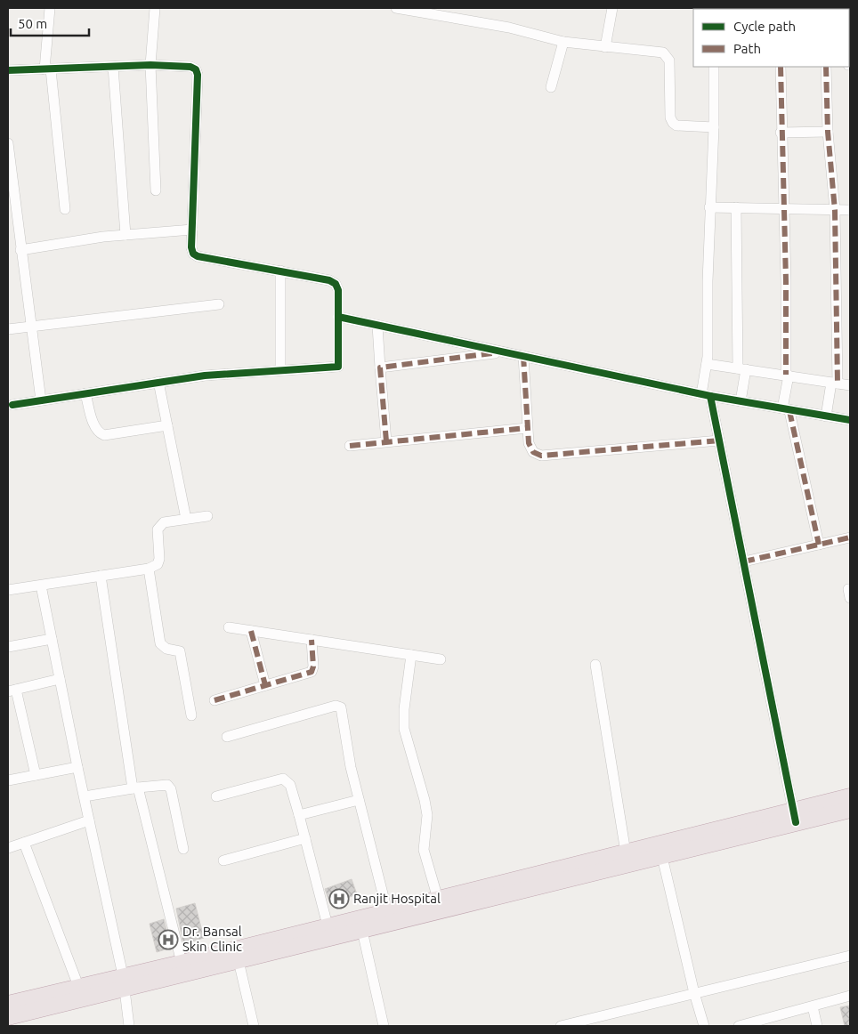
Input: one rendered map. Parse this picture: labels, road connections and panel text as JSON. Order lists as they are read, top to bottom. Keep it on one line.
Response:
{"places":{"hospital":["Ranjit Hospital","Dr. Bansal Skin Clinic"]},"legend":["Cycle path","Path"],"scale_bar":"50 m"}
